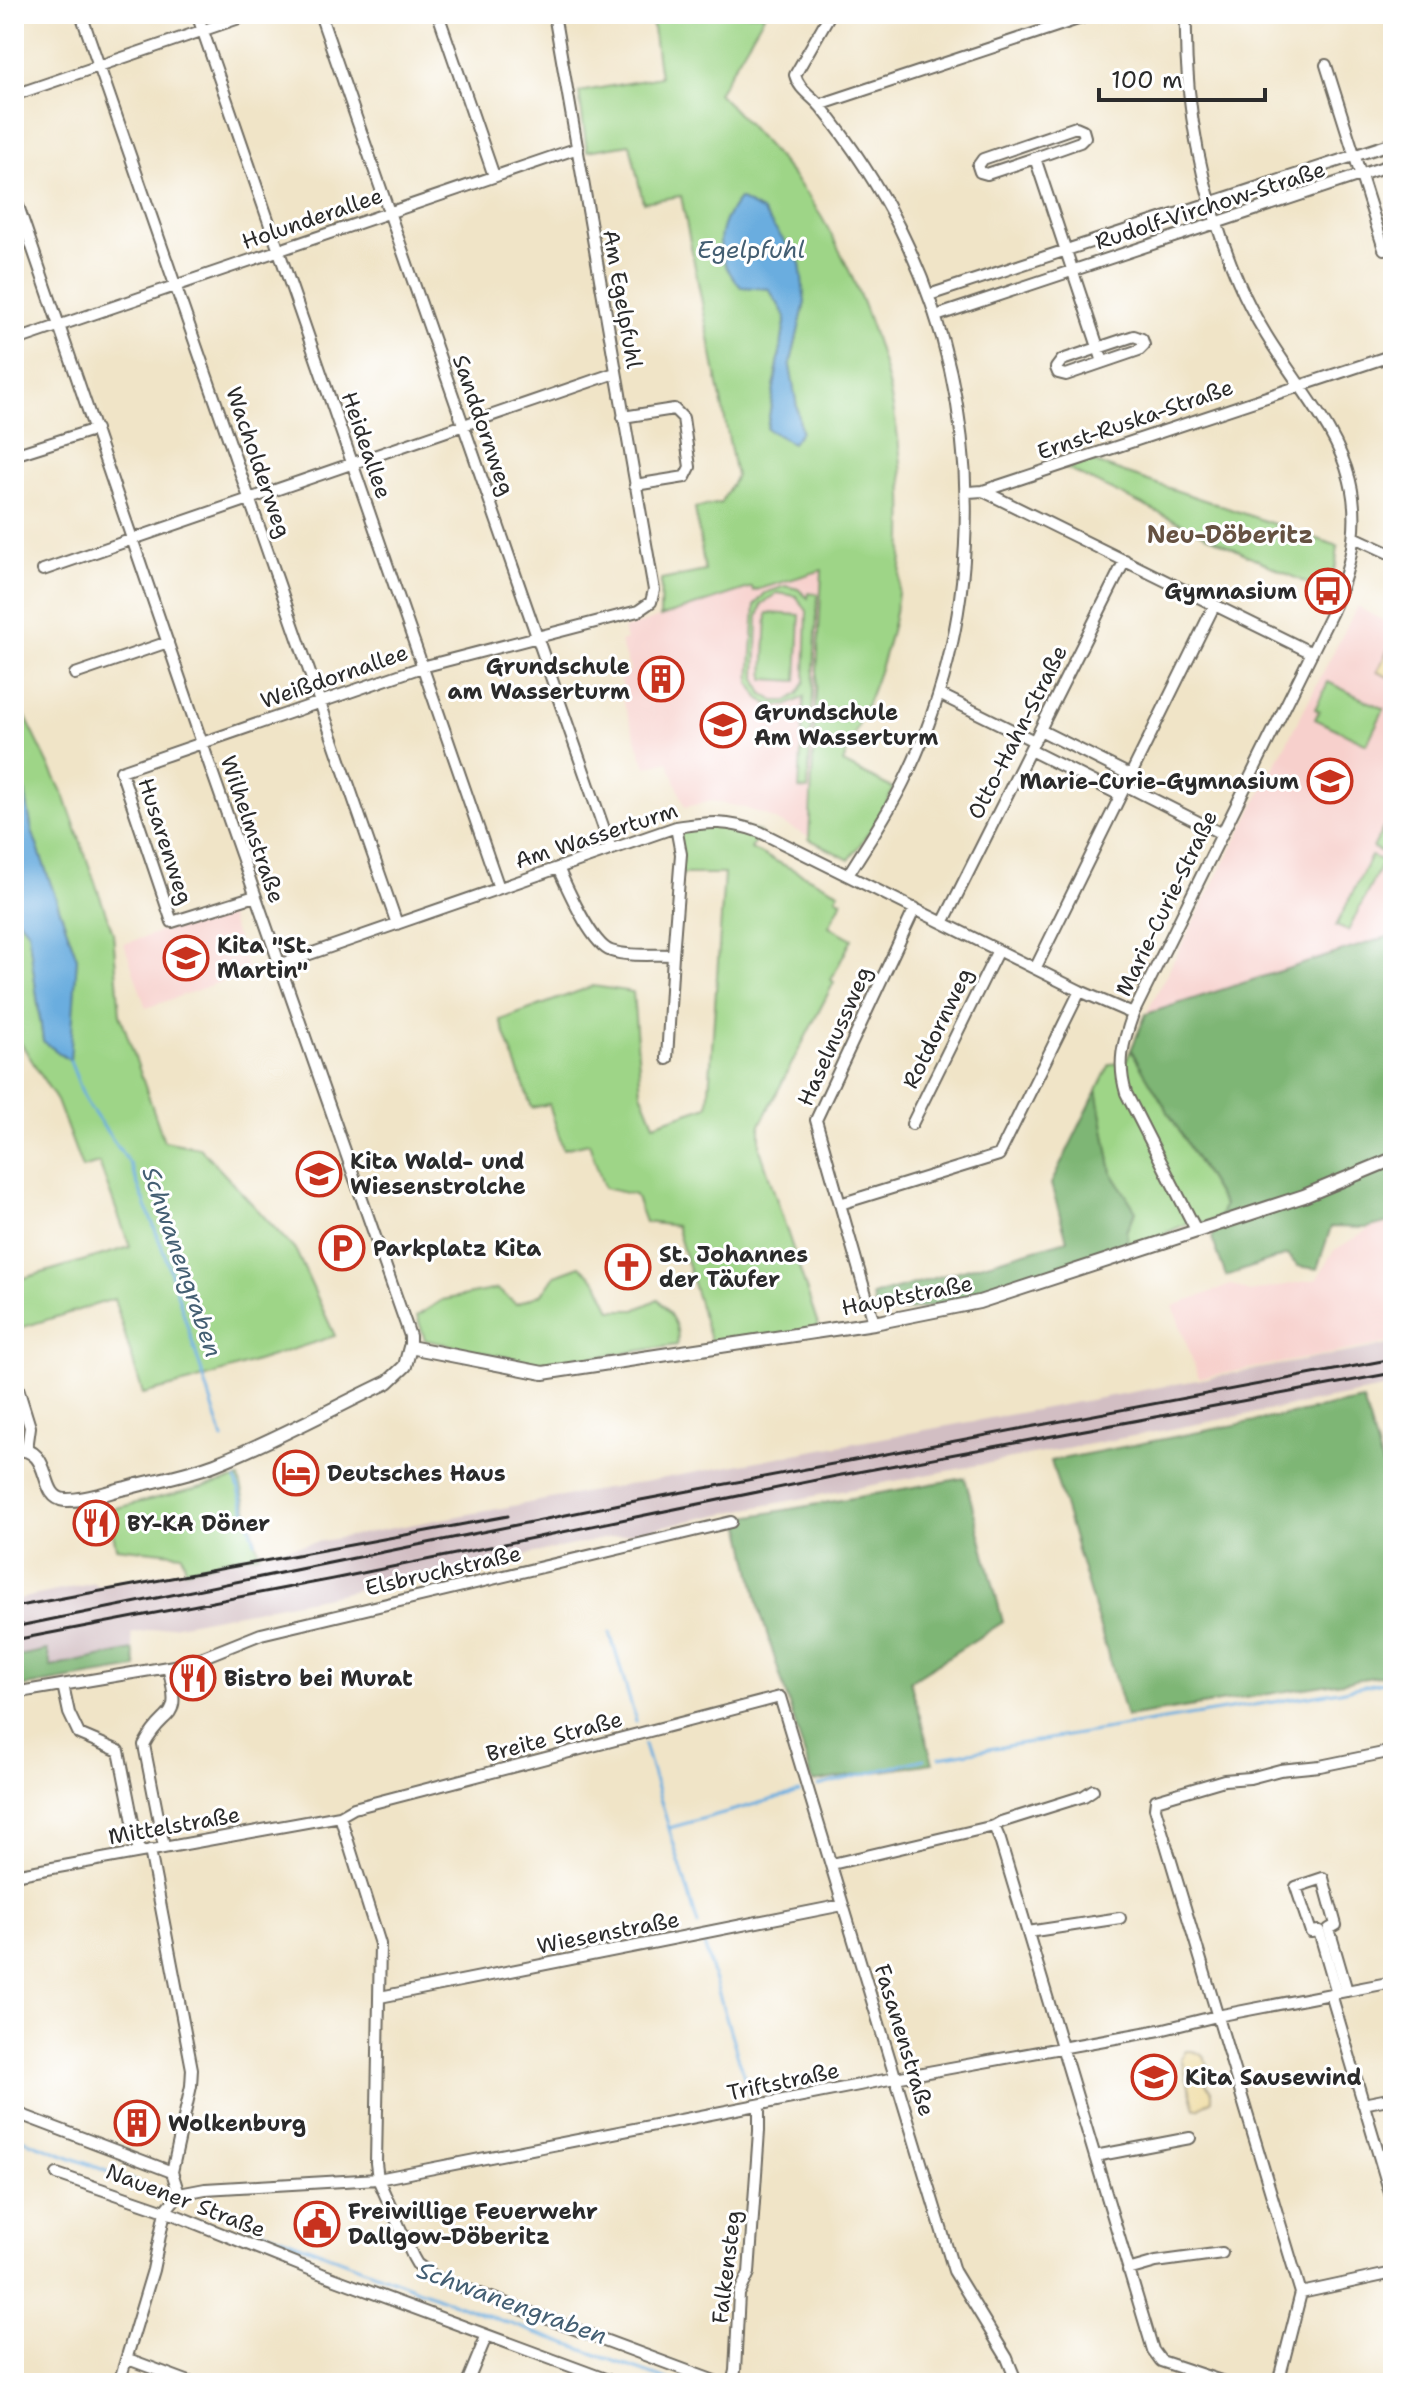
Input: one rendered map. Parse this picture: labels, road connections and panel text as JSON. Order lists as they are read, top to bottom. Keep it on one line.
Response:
{"streets":{"street":["Rudolf-Virchow-Straße","Holunderallee","Am Egelpfuhl","Ernst-Ruska-Straße","Sanddornweg","Heideallee","Wacholderweg","Weißdornallee","Otto-Hahn-Straße","Wilhelmstraße","Am Wasserturm","Husarenweg","Marie-Curie-Straße","Rotdornweg","Haselnussweg","Hauptstraße","Elsbruchstraße","Breite Straße","Mittelstraße","Wiesenstraße","Fasanenstraße","Triftstraße","Nauener Straße","Falkensteg"]},"crossings":[["Rudolf-Virchow-Straße","Marie-Curie-Straße"],["Holunderallee","Am Egelpfuhl"],["Holunderallee","Sanddornweg"],["Holunderallee","Heideallee"],["Holunderallee","Wacholderweg"],["Holunderallee","Wilhelmstraße"],["Am Egelpfuhl","Weißdornallee"],["Ernst-Ruska-Straße","Marie-Curie-Straße"],["Sanddornweg","Weißdornallee"],["Sanddornweg","Am Wasserturm"],["Heideallee","Weißdornallee"],["Heideallee","Am Wasserturm"],["Wacholderweg","Weißdornallee"],["Wacholderweg","Am Wasserturm"],["Weißdornallee","Wilhelmstraße"],["Weißdornallee","Husarenweg"],["Otto-Hahn-Straße","Am Wasserturm"],["Wilhelmstraße","Am Wasserturm"],["Wilhelmstraße","Husarenweg"],["Wilhelmstraße","Hauptstraße"],["Am Wasserturm","Marie-Curie-Straße"],["Am Wasserturm","Rotdornweg"],["Am Wasserturm","Haselnussweg"],["Marie-Curie-Straße","Hauptstraße"],["Haselnussweg","Hauptstraße"],["Breite Straße","Mittelstraße"],["Breite Straße","Fasanenstraße"],["Wiesenstraße","Fasanenstraße"],["Fasanenstraße","Triftstraße"],["Triftstraße","Falkensteg"]],"districts":["Neu-Döberitz"],"water":["Egelpfuhl","Schwanengraben"],"places":{"bus stop":["Gymnasium"],"building":["Grundschule am Wasserturm","Wolkenburg"],"school or university":["Grundschule Am Wasserturm","Marie-Curie-Gymnasium","Kita \"St. Martin\"","Kita Wald- und Wiesenstrolche","Kita Sausewind"],"parking":["Parkplatz Kita"],"church":["St. Johannes der Täufer"],"hotel":["Deutsches Haus"],"restaurant":["BY-KA Döner","Bistro bei Murat"],"public building":["Freiwillige Feuerwehr Dallgow-Döberitz"]},"scale_bar":"100 m"}
